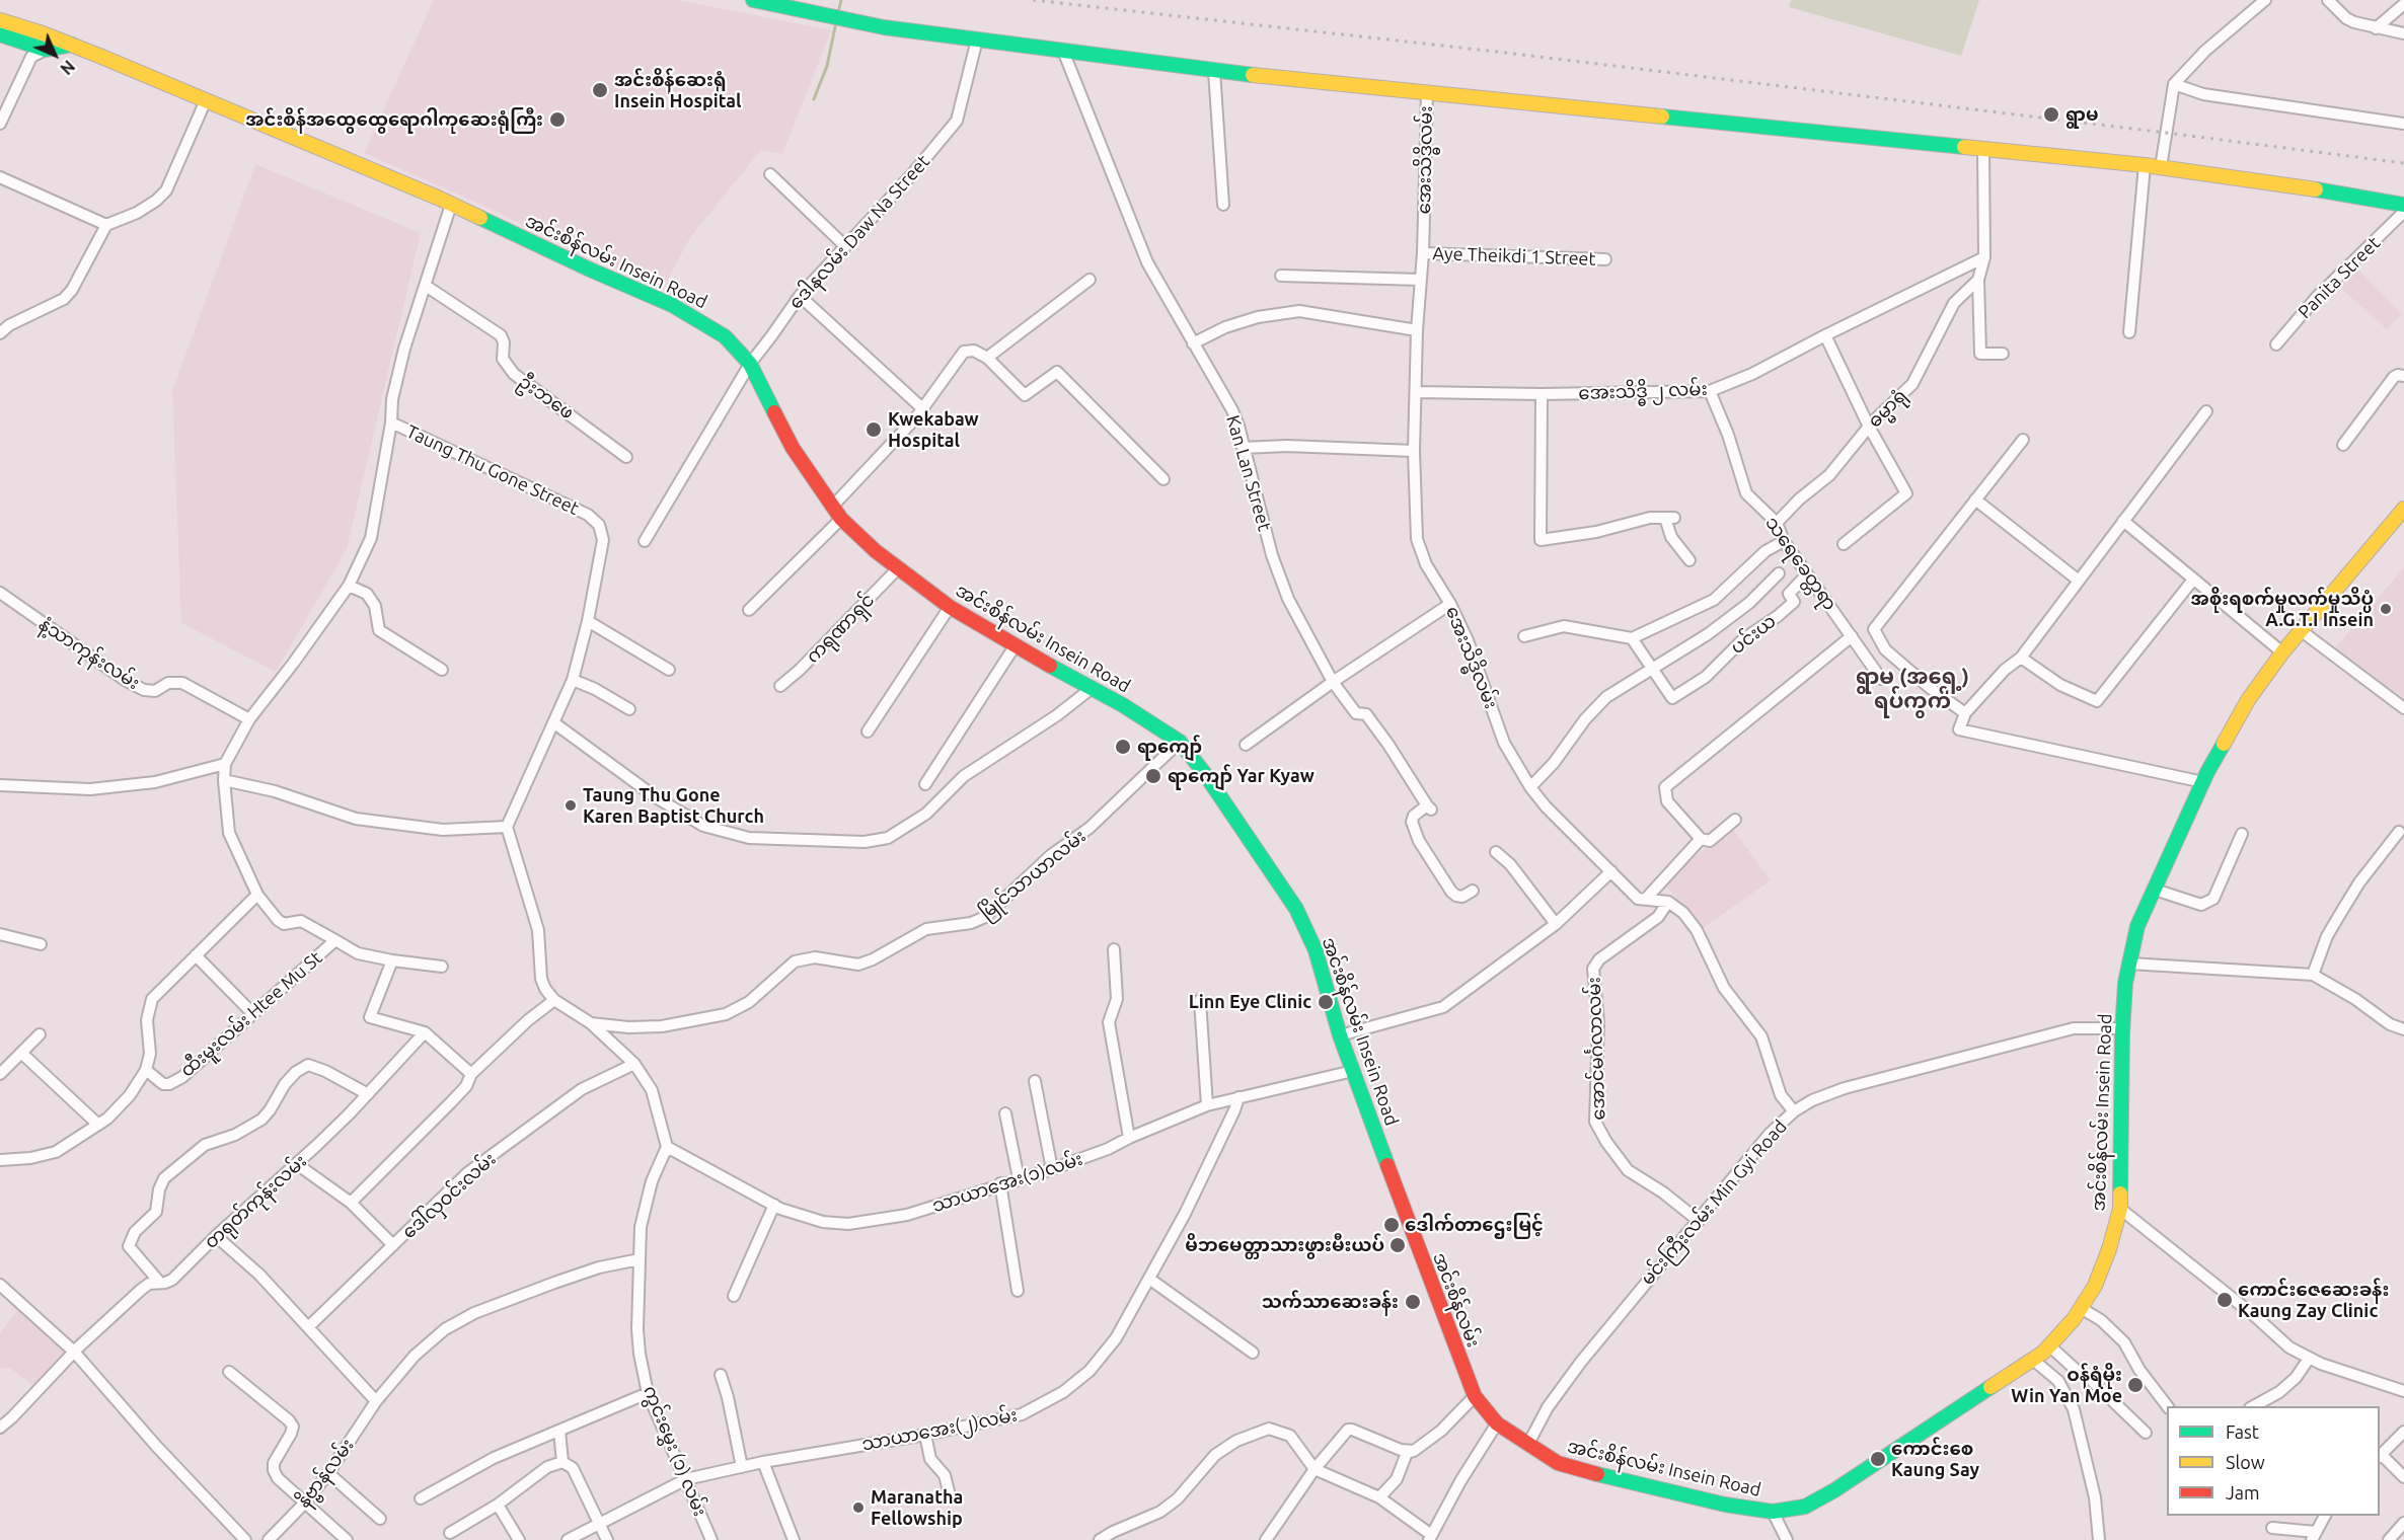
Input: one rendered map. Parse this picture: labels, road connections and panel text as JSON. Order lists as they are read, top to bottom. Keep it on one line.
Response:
{"streets":{"main road":["အင်းစိန်လမ်း Insein Road","အင်းစိန်လမ်း"],"street":["အေးသိဒ္ဓိလမ်း","ဒေါနလမ်း Daw Na Street","Aye Theikdi 1 Street","Panita Street","အေးသိဒ္ဓိ ၂ လမ်း","ဦးဘဖေ","ဓမ္မာရုံ","Taung Thu Gone Street","Kan Lan Street","သရေခေတ္တရာ","ကရုဏာရှင်","ပင်းယ","နံ့သာကုန်းလမ်း","မြိုင်သာယာလမ်း","ထီးမူးလမ်း Htee Mu St","အောင်မင်္ဂလာလမ်း","သာယာအေး(၁)လမ်း","ဒေါ်လှဝင်းလမ်း","တရုတ်ကုန်းလမ်း","မင်းကြီးလမ်း Min Gyi Road","သာယာအေး(၂)လမ်း","ကွင်းမွှေး (၁) လမ်း","နိဗ္ဗာန်လမ်း"]},"crossings":[["အေးသိဒ္ဓိလမ်း","Aye Theikdi 1 Street"],["အေးသိဒ္ဓိလမ်း","အေးသိဒ္ဓိ ၂ လမ်း"],["အေးသိဒ္ဓိလမ်း","အောင်မင်္ဂလာလမ်း"],["ဒေါနလမ်း Daw Na Street","အင်းစိန်လမ်း Insein Road"],["အင်းစိန်လမ်း Insein Road","ကရုဏာရှင်"],["အင်းစိန်လမ်း Insein Road","မြိုင်သာယာလမ်း"],["အင်းစိန်လမ်း Insein Road","သာယာအေး(၁)လမ်း"],["အင်းစိန်လမ်း Insein Road","မင်းကြီးလမ်း Min Gyi Road"],["အင်းစိန်လမ်း Insein Road","အင်းစိန်လမ်း"],["အေးသိဒ္ဓိ ၂ လမ်း","သရေခေတ္တရာ"],["ဓမ္မာရုံ","သရေခေတ္တရာ"],["သရေခေတ္တရာ","ပင်းယ"],["အောင်မင်္ဂလာလမ်း","မင်းကြီးလမ်း Min Gyi Road"],["သာယာအေး(၁)လမ်း","သာယာအေး(၂)လမ်း"],["သာယာအေး(၁)လမ်း","ကွင်းမွှေး (၁) လမ်း"],["မင်းကြီးလမ်း Min Gyi Road","အင်းစိန်လမ်း"],["သာယာအေး(၂)လမ်း","ကွင်းမွှေး (၁) လမ်း"],["ကွင်းမွှေး (၁) လမ်း","နိဗ္ဗာန်လမ်း"]],"districts":["ရွာမ (အရှေ့) ရပ်ကွက်"],"places":["အင်းစိန်ဆေးရုံ Insein Hospital","ရွာမ","အင်းစိန်အထွေထွေရောဂါကုဆေးရုံကြီး","Kwekabaw Hospital","အစိုးရစက်မှုလက်မှုသိပ္ပံ A.G.T.I Insein","ရာကျော်","ရာကျော် Yar Kyaw","Taung Thu Gone Karen Baptist Church","Linn Eye Clinic","ဒေါက်တာဌေးမြင့်","မိဘမေတ္တာသားဖွားမီးယပ်","ကောင်းဇေဆေးခန်း Kaung Zay Clinic","သက်သာဆေးခန်း","ဝန်ရံမိုး Win Yan Moe","ကောင်းစေ Kaung Say","Maranatha Fellowship"],"legend":["Fast","Slow","Jam"],"north":"bottom right"}
